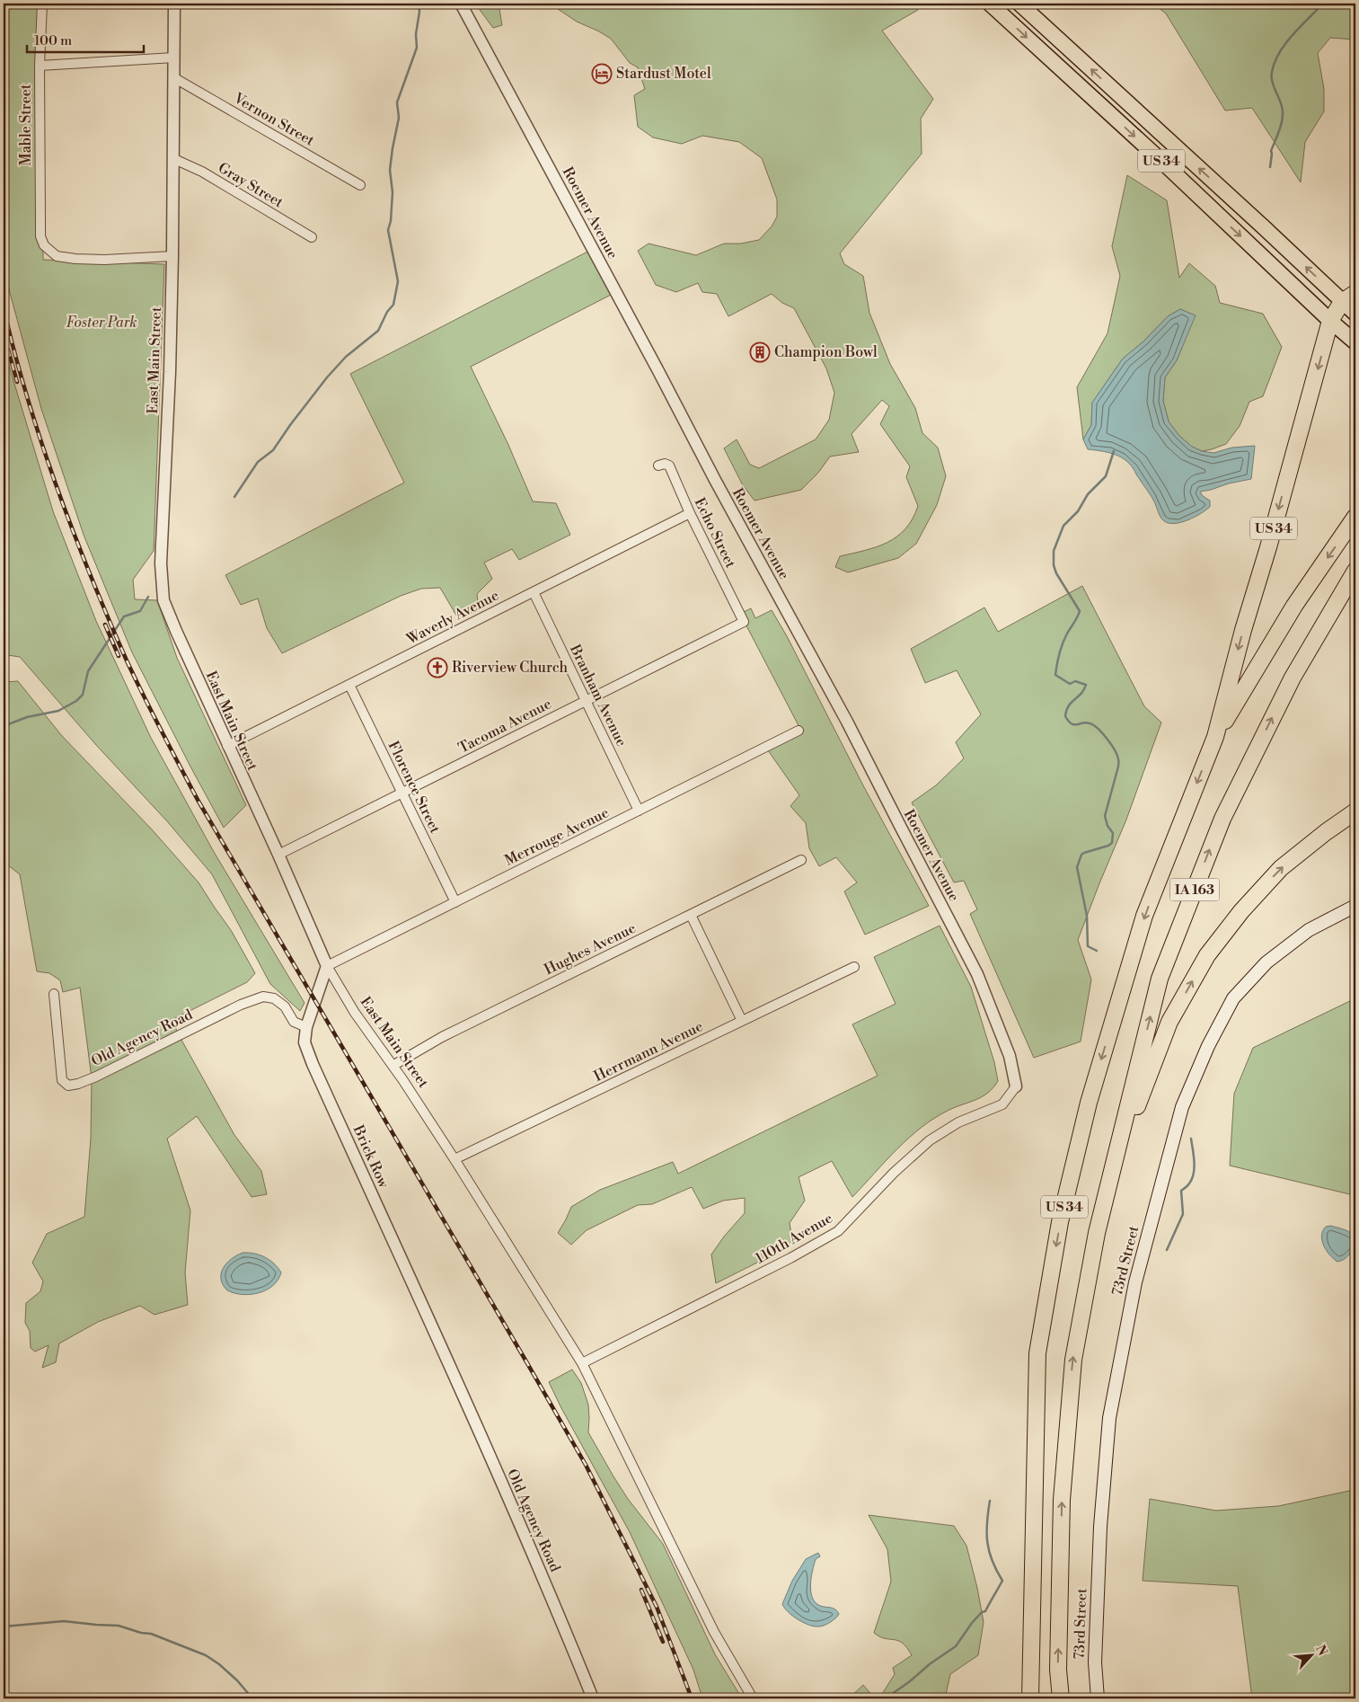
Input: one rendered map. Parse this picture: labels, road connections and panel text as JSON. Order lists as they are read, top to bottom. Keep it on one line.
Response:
{"streets":{"highway":["US 34","IA 163"],"main road":["73rd Street"],"street":["Vernon Street","Mable Street","Gray Street","Roemer Avenue","East Main Street","Echo Street","Waverly Avenue","Branham Avenue","Tacoma Avenue","Florence Street","Merrouge Avenue","Hughes Avenue","Old Agency Road","Herrmann Avenue","Brick Row","110th Avenue"]},"crossings":[["Vernon Street","East Main Street"],["Mable Street","East Main Street"],["US 34","IA 163"],["Gray Street","East Main Street"],["Roemer Avenue","110th Avenue"],["East Main Street","Waverly Avenue"],["East Main Street","Tacoma Avenue"],["East Main Street","Merrouge Avenue"],["East Main Street","Hughes Avenue"],["East Main Street","Herrmann Avenue"],["East Main Street","Brick Row"],["East Main Street","110th Avenue"],["Echo Street","Waverly Avenue"],["Echo Street","Tacoma Avenue"],["Waverly Avenue","Branham Avenue"],["Waverly Avenue","Florence Street"],["Branham Avenue","Tacoma Avenue"],["Branham Avenue","Merrouge Avenue"],["Tacoma Avenue","Florence Street"],["Florence Street","Merrouge Avenue"],["Merrouge Avenue","Brick Row"],["Old Agency Road","Brick Row"]],"parks":["Foster Park"],"places":{"hotel":["Stardust Motel"],"building":["Champion Bowl"],"church":["Riverview Church"]},"scale_bar":"100 m","north":"top right"}
